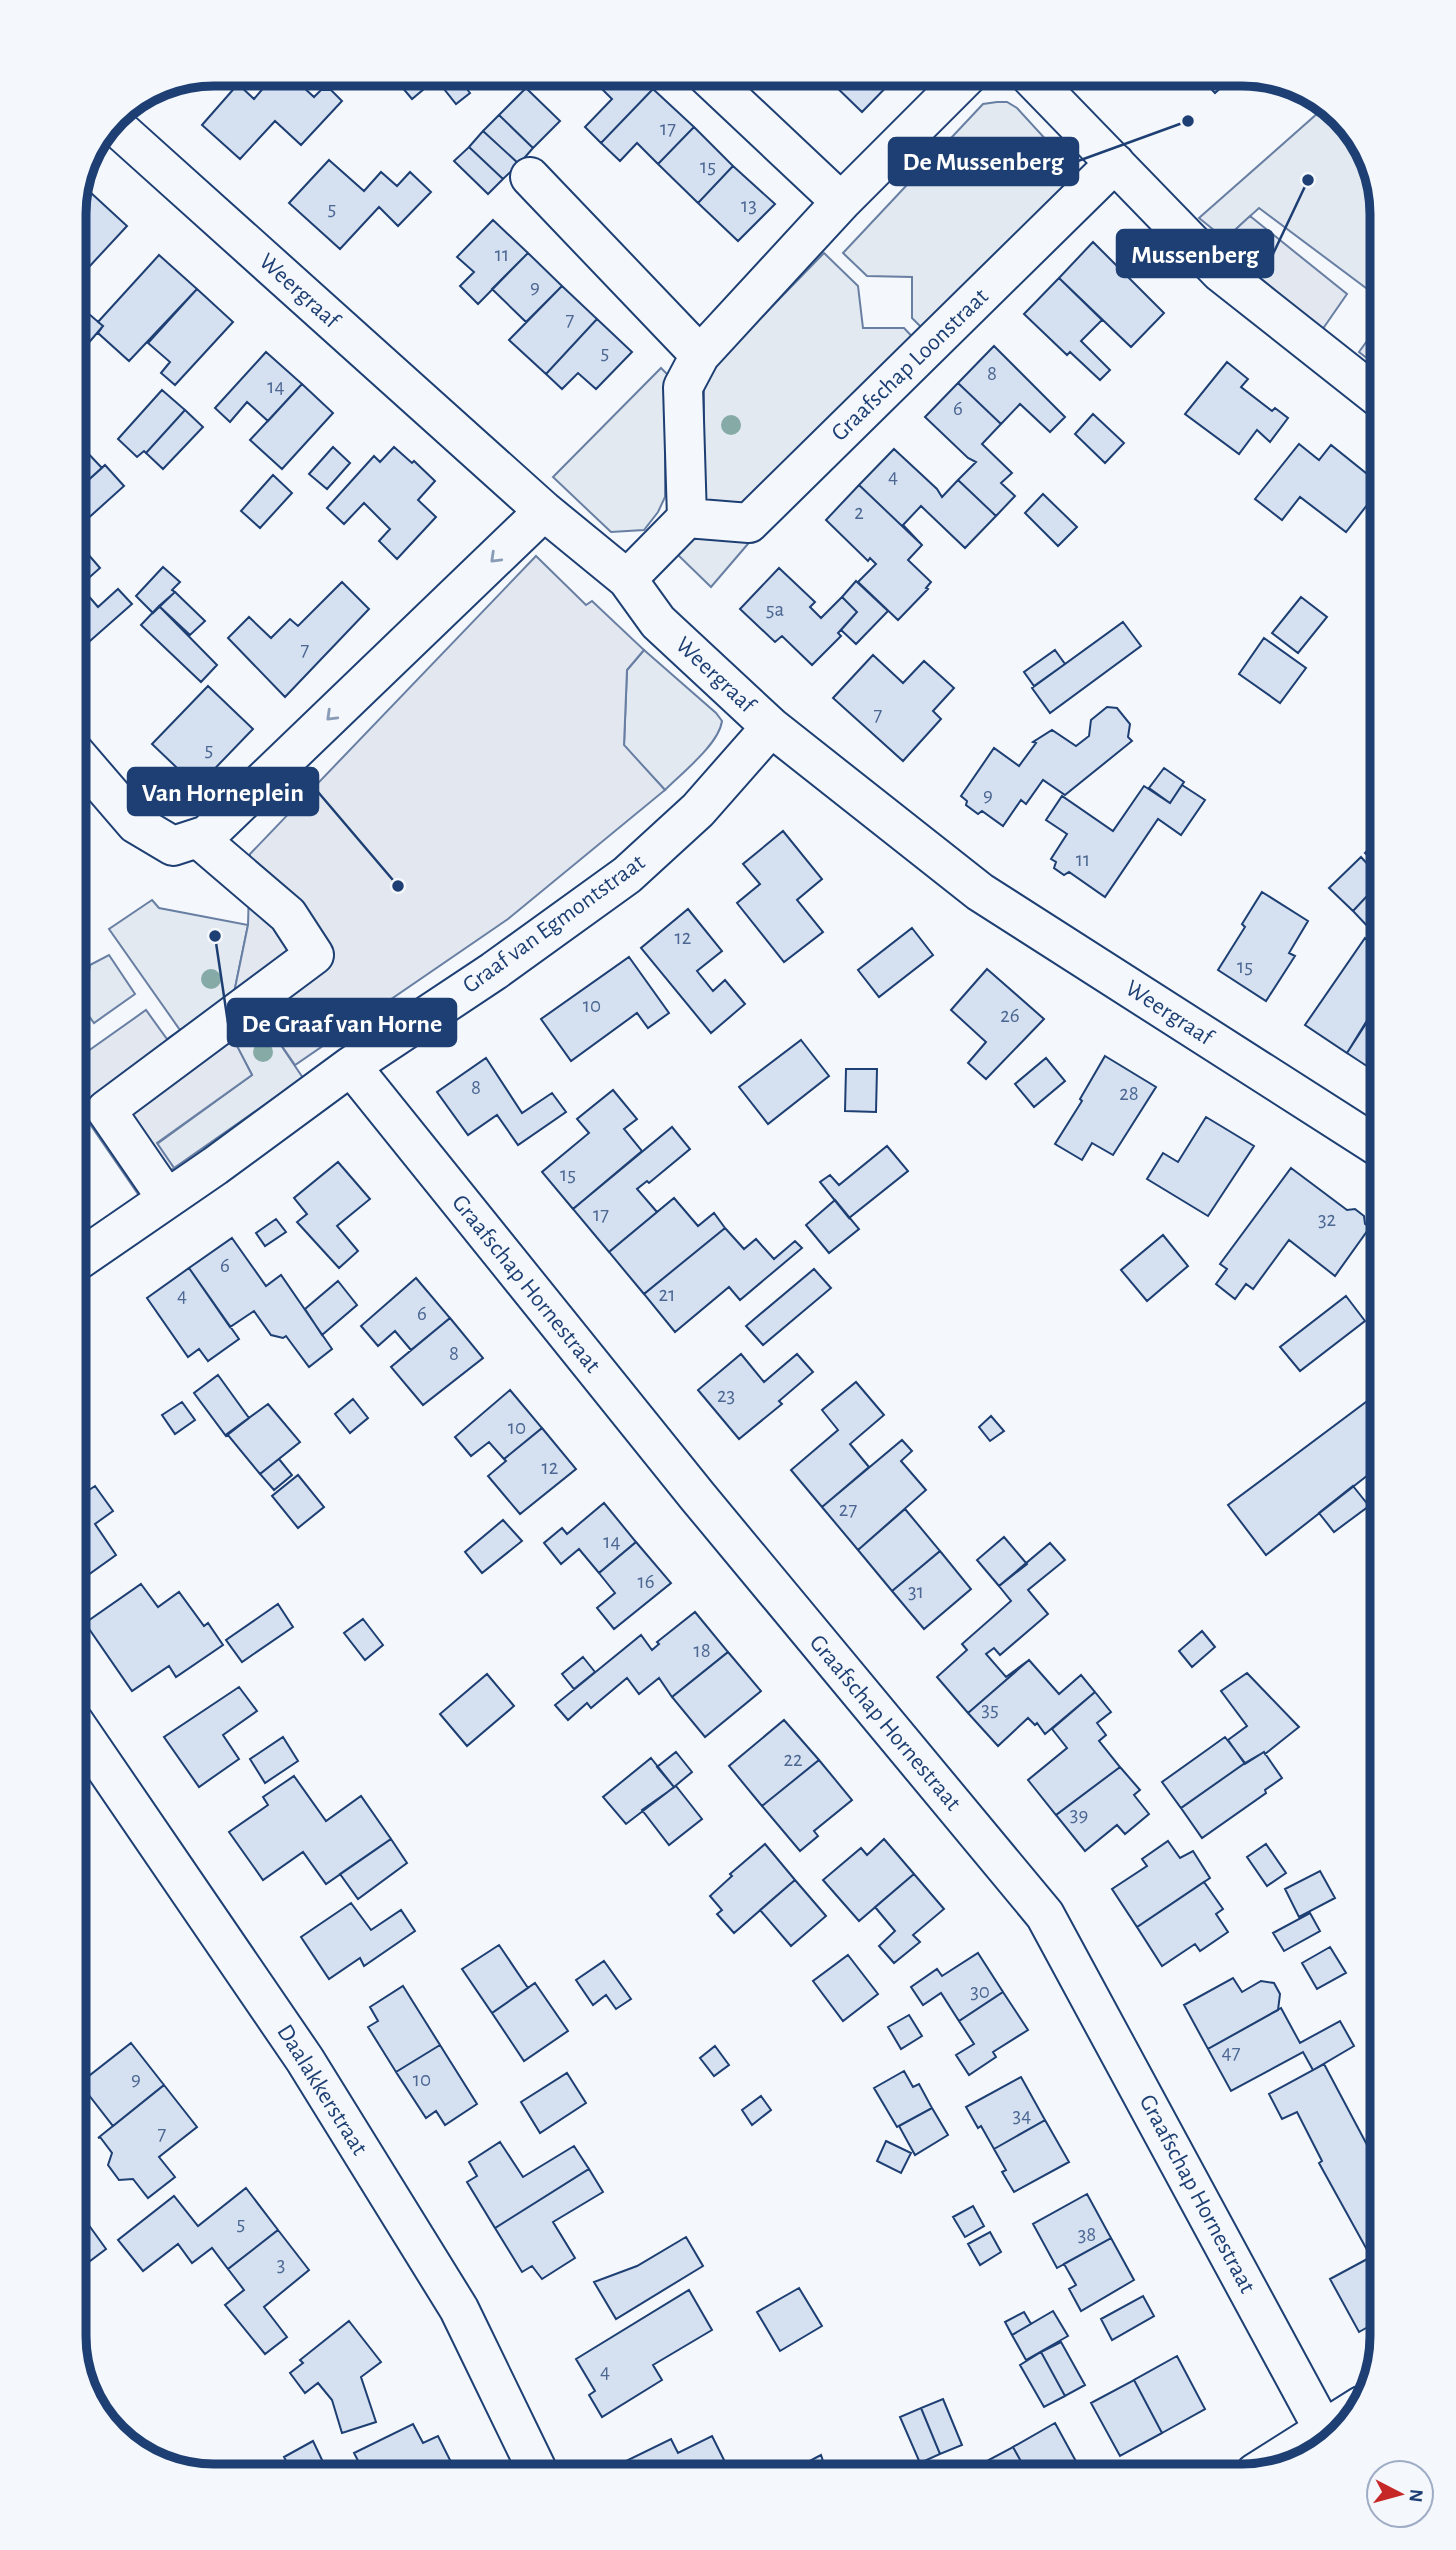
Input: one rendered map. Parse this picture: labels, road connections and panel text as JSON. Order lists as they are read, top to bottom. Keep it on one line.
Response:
{"streets":{"street":["Weergraaf","Graafschap Loonstraat","Graaf van Egmontstraat","Graafschap Hornestraat","Daalakkerstraat"]},"crossings":[["Weergraaf","Graaf van Egmontstraat"],["Graaf van Egmontstraat","Graafschap Hornestraat"]],"places":["De Mussenberg","Mussenberg","Van Horneplein","De Graaf van Horne"],"house_numbers":["17","15","13","5","11","9","7","5","8","14","6","4","2","5a","7","7","5","9","11","12","15","10","26","8","28","15","17","32","6","21","4","6","8","23","10","12","27","14","16","31","18","35","22","39","30","47","9","10","34","7","5","38","3","4"],"north":"right"}
